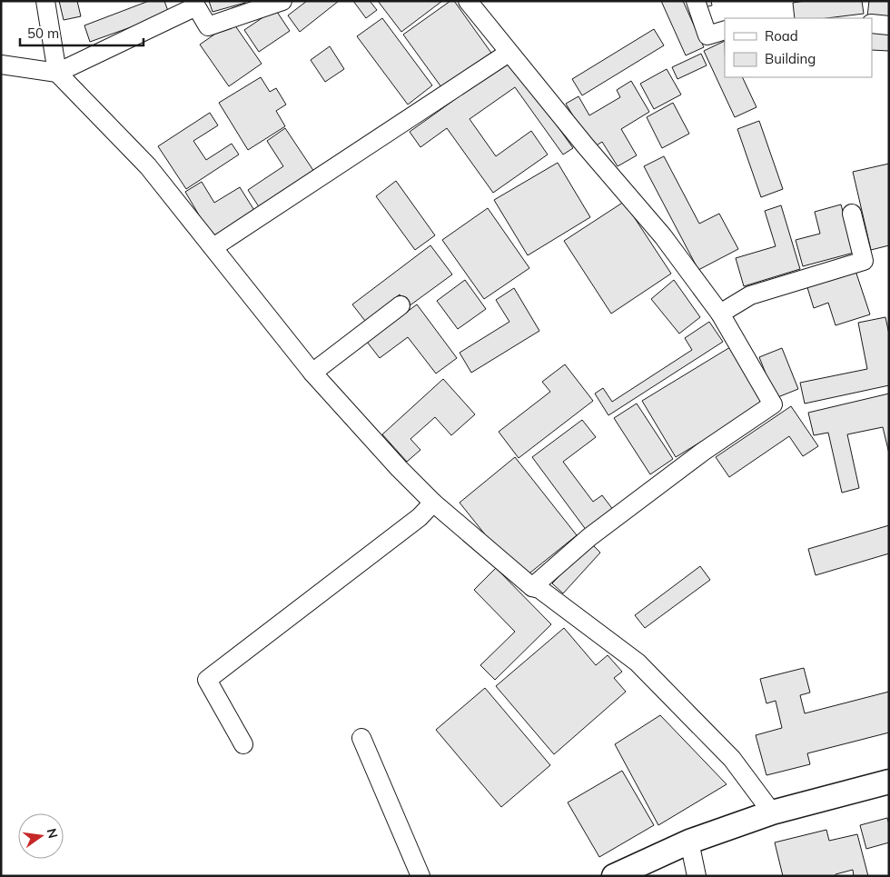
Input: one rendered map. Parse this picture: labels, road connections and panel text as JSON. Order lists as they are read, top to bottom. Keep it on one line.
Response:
{"legend":["Road","Building"],"scale_bar":"50 m","north":"right"}
